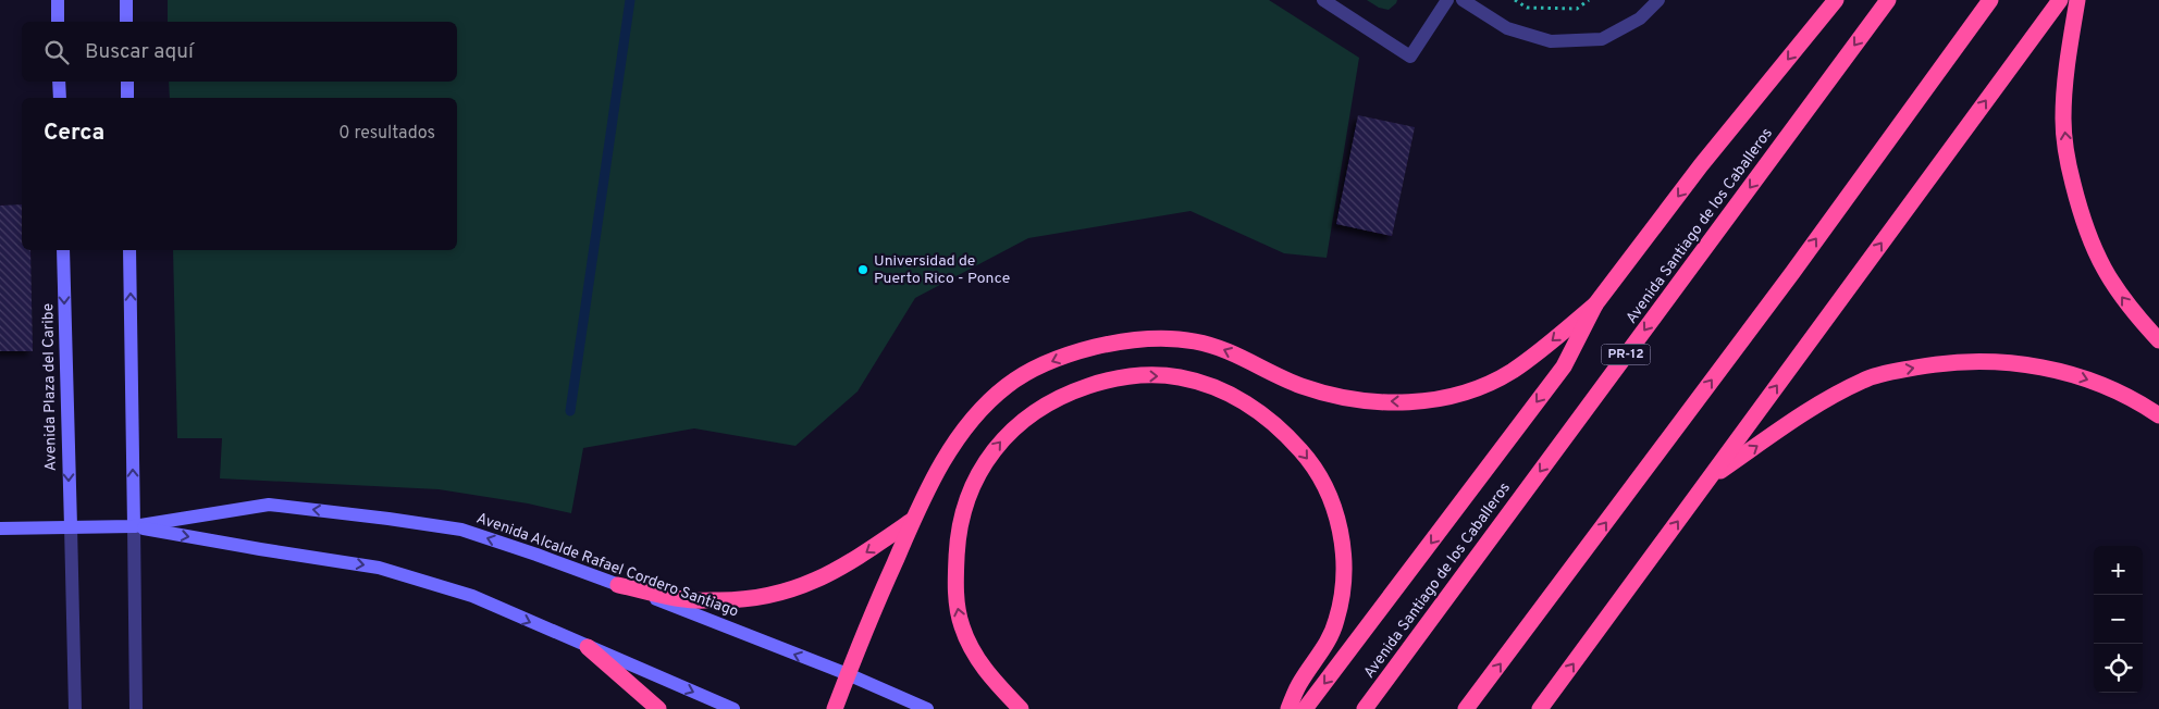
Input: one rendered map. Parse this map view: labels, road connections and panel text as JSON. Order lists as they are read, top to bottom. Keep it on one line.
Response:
{"streets":{"highway":["Avenida Santiago de los Caballeros","PR-12"],"street":["Avenida Plaza del Caribe","Avenida Alcalde Rafael Cordero Santiago"]},"crossings":[["Avenida Plaza del Caribe","Avenida Alcalde Rafael Cordero Santiago"]],"places":["Universidad de Puerto Rico - Ponce"],"page":{"search":"Buscar aquí","heading":["Cerca","0 resultados"],"map_buttons":["+","−"]}}
